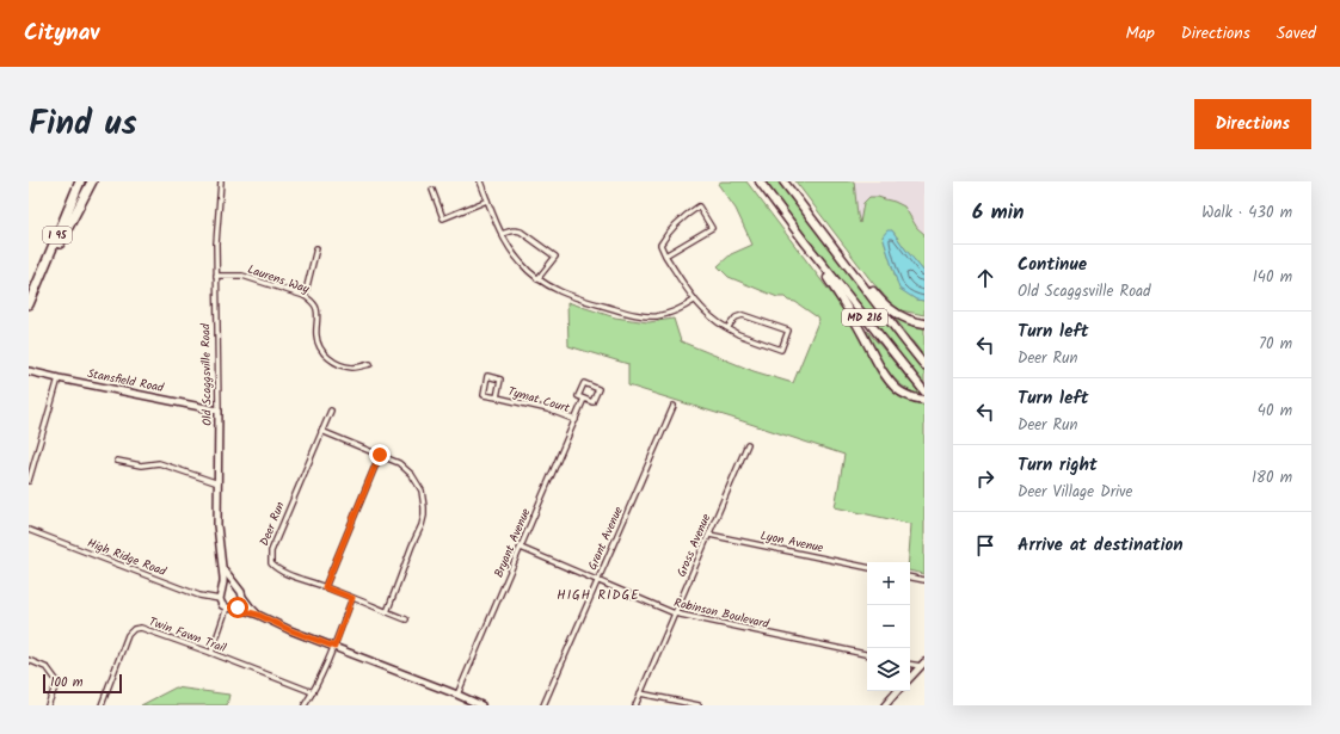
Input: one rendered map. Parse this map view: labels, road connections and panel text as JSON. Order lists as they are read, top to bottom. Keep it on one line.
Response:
{"streets":{"highway":["I 95"],"main road":["MD 216"],"street":["Laurens Way","Old Scaggsville Road","Stansfield Road","Tymat Court","Deer Run","Grant Avenue","Lyon Avenue","Bryant Avenue","Gross Avenue","High Ridge Road","Robinson Boulevard","Twin Fawn Trail"]},"crossings":[["Laurens Way","Old Scaggsville Road"],["Old Scaggsville Road","Stansfield Road"],["Old Scaggsville Road","High Ridge Road"],["Tymat Court","Bryant Avenue"],["Grant Avenue","Robinson Boulevard"],["Lyon Avenue","Gross Avenue"],["Bryant Avenue","Robinson Boulevard"],["Gross Avenue","Robinson Boulevard"]],"districts":["HIGH RIDGE"],"scale_bar":"100 m","page":{"header":"Citynav","nav":["Map","Directions","Saved"],"title":"Find us","buttons":"Directions","heading":["6 min","Walk · 430 m"],"list":[["Continue","Old Scaggsville Road","140 m"],["Turn left","Deer Run","70 m"],["Turn left","Deer Run","40 m"],["Turn right","Deer Village Drive","180 m"],"Arrive at destination"],"map_buttons":["+","−"],"scale":"100 m"}}
